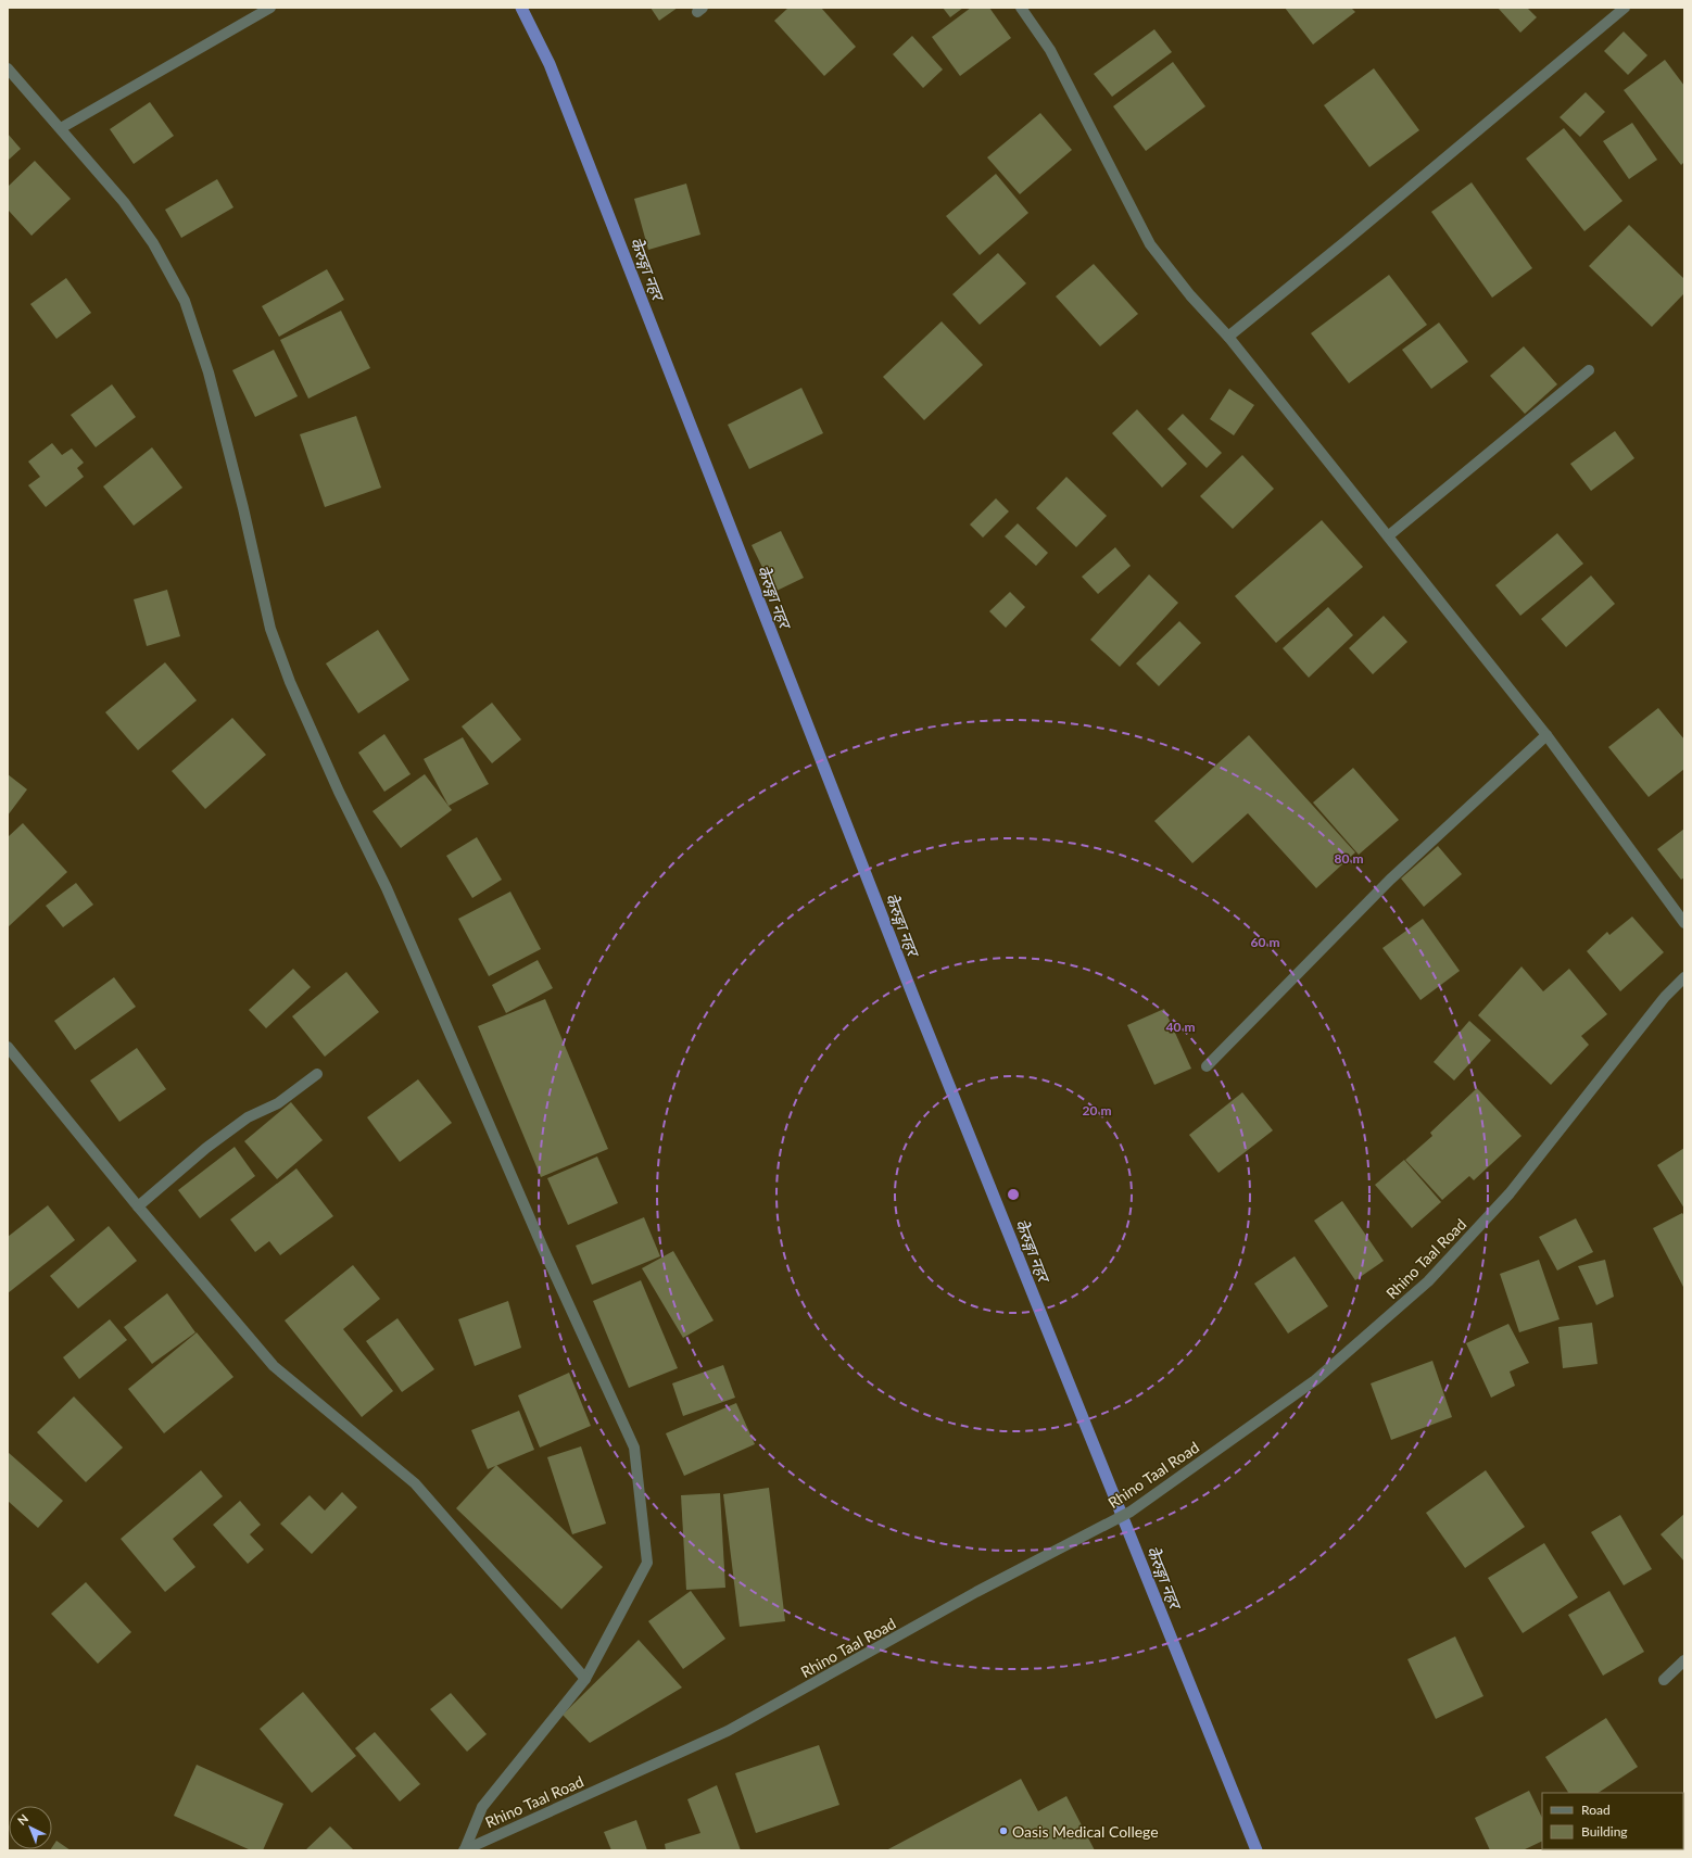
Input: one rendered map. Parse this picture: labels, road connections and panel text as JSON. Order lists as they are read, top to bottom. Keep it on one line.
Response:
{"streets":{"street":["Rhino Taal Road"]},"water":["केेरुङ्गा नहर"],"places":["Oasis Medical College"],"legend":["Road","Building"],"north":"top left","rings":["80 m","60 m","40 m","20 m"]}
